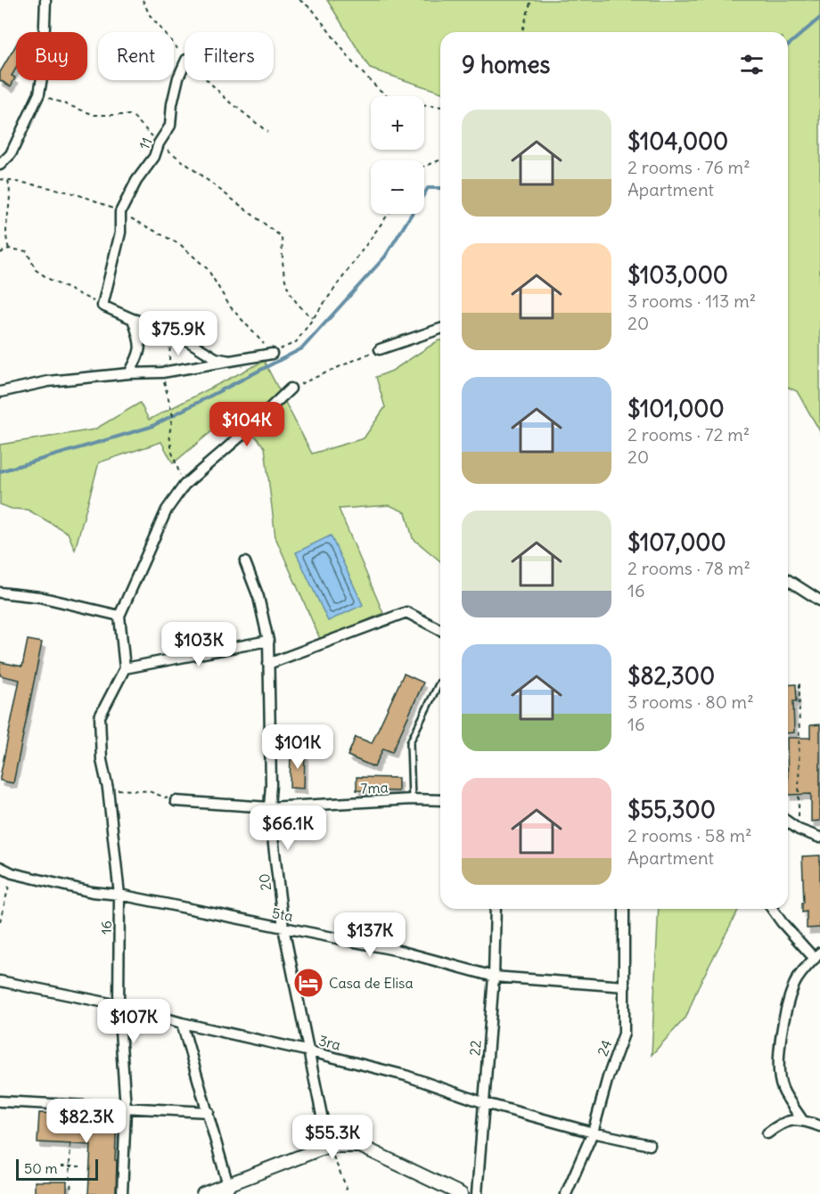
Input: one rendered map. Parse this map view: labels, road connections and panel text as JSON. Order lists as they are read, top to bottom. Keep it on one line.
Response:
{"streets":{"street":["11","7ma","20","5ta","16","3ra","22","24"]},"crossings":[["7ma","20"],["20","5ta"],["20","3ra"],["5ta","16"],["5ta","22"],["5ta","24"],["16","3ra"],["3ra","22"],["3ra","24"]],"places":{"hotel":["Casa de Elisa"]},"scale_bar":"50 m","page":{"chip":["Buy","Rent","Filters"],"heading":"9 homes","map_buttons":["+","−"],"list":[{"name":"$104,000","note":"2 rooms · 76 m² · Apartment"},{"name":"$103,000","note":"3 rooms · 113 m² · 20"},{"name":"$101,000","note":"2 rooms · 72 m² · 20"},{"name":"$107,000","note":"2 rooms · 78 m² · 16"},{"name":"$82,300","note":"3 rooms · 80 m² · 16"},{"name":"$55,300","note":"2 rooms · 58 m² · Apartment"}],"price":["$75.9K","$104K","$103K","$101K","$66.1K","$137K","$107K","$82.3K","$55.3K"],"scale":"50 m"}}
